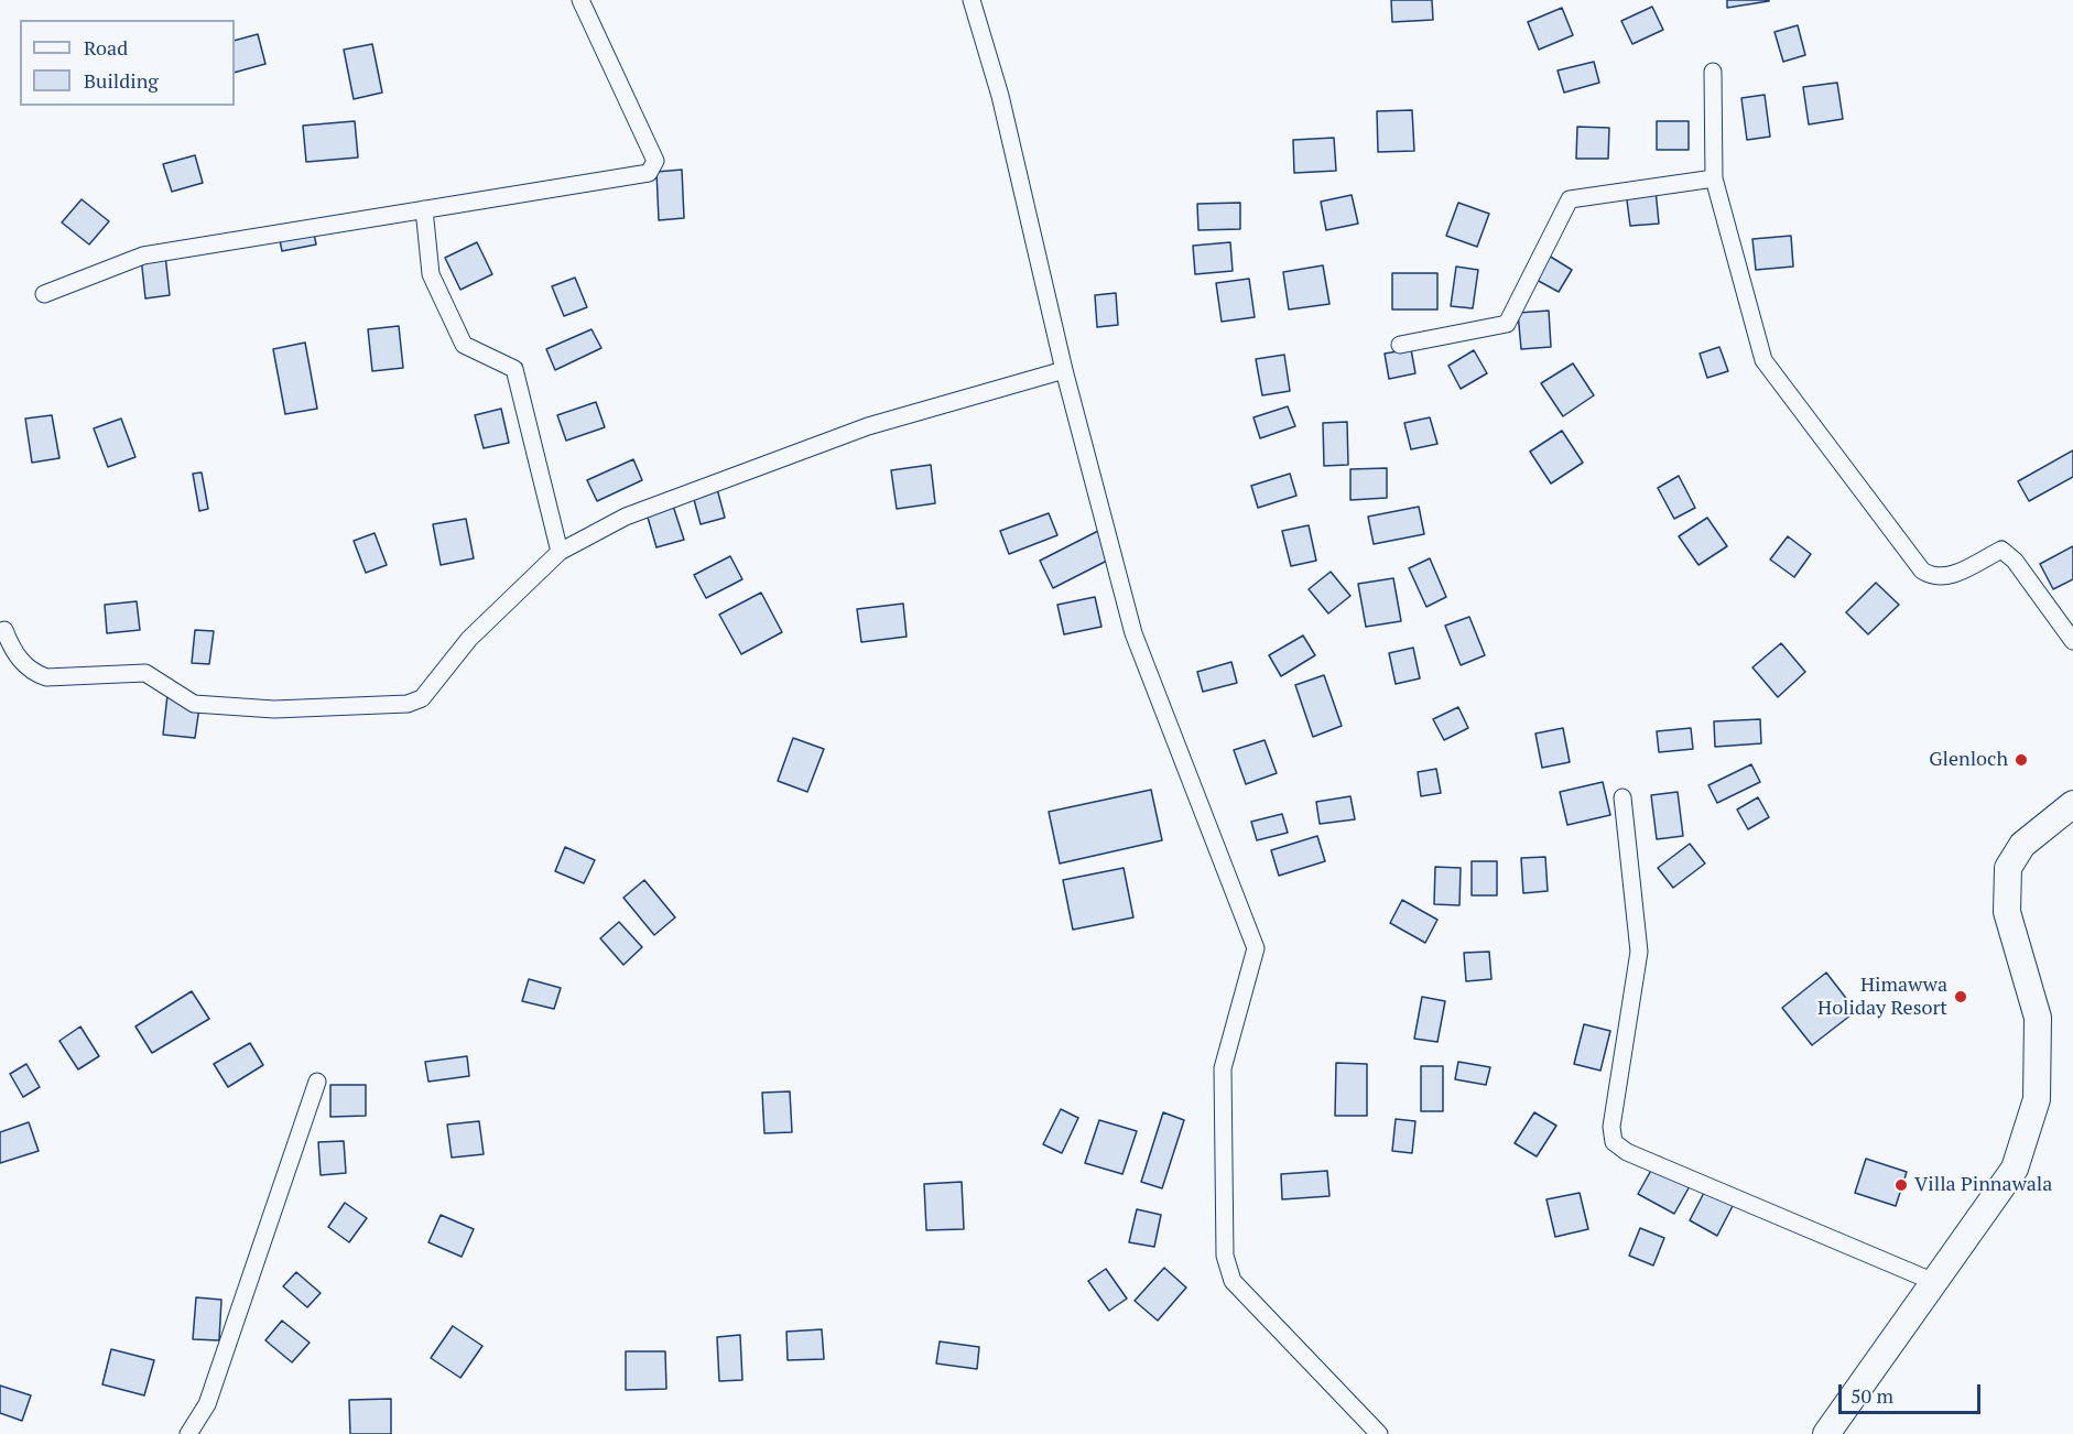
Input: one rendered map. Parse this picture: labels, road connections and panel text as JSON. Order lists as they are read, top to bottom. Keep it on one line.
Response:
{"places":["Glenloch","Himawwa Holiday Resort","Villa Pinnawala"],"legend":["Road","Building"],"scale_bar":"50 m"}
